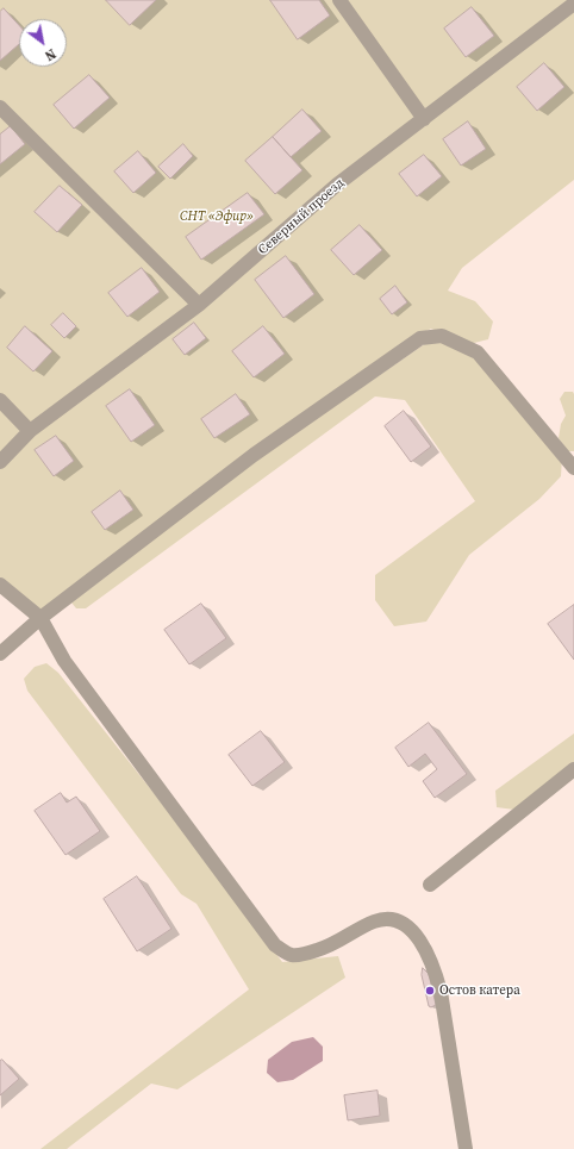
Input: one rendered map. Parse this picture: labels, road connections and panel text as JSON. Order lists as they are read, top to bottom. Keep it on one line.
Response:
{"streets":{"street":["Северный проезд"]},"parks":["СНТ «Эфир»"],"places":["Остов катера"],"north":"bottom right"}
